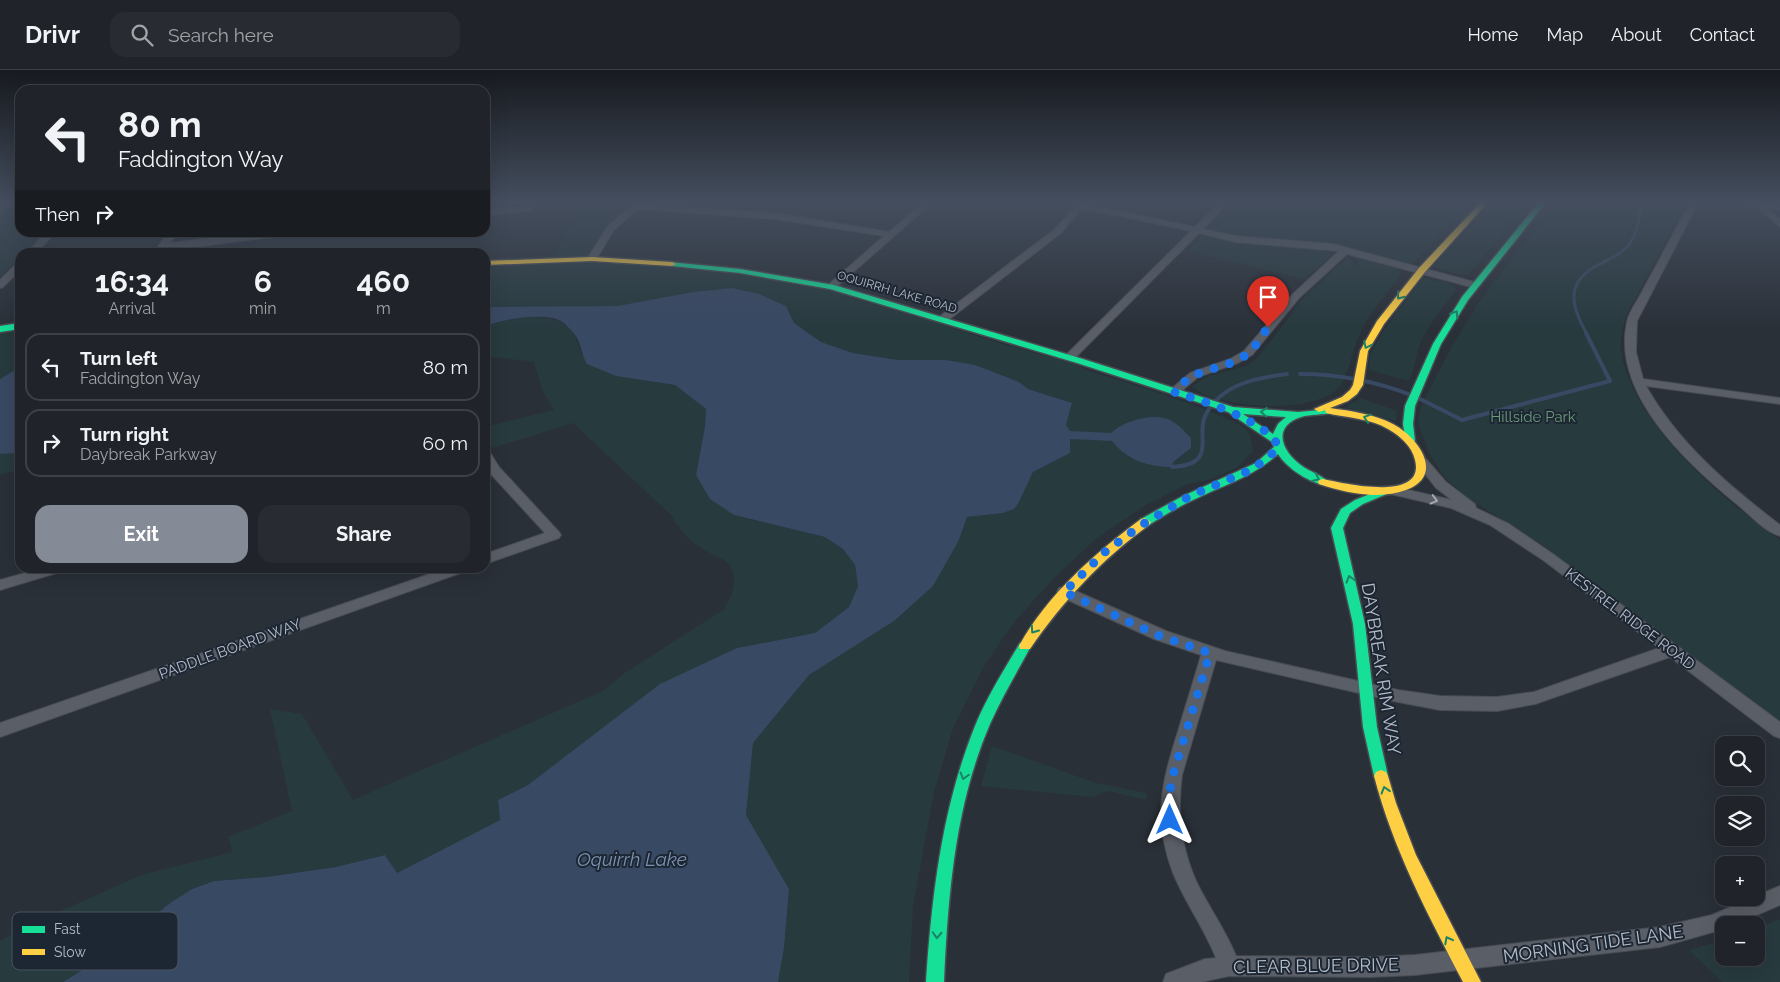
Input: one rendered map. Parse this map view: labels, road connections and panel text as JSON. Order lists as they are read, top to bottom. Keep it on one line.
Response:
{"streets":{"main road":["OQUIRRH LAKE ROAD","DAYBREAK RIM WAY"],"street":["KESTREL RIDGE ROAD","PADDLE BOARD WAY","MORNING TIDE LANE","CLEAR BLUE DRIVE"]},"crossings":[["OQUIRRH LAKE ROAD","KESTREL RIDGE ROAD"],["OQUIRRH LAKE ROAD","DAYBREAK RIM WAY"],["KESTREL RIDGE ROAD","DAYBREAK RIM WAY"],["DAYBREAK RIM WAY","MORNING TIDE LANE"],["DAYBREAK RIM WAY","CLEAR BLUE DRIVE"],["MORNING TIDE LANE","CLEAR BLUE DRIVE"]],"one_way":["DAYBREAK RIM WAY"],"water":["Oquirrh Lake"],"parks":["Hillside Park"],"legend":["Fast","Slow"],"page":{"header":"Drivr","search":"Search here","nav":["Home","Map","About","Contact"],"turn":["80 m","Faddington Way"],"then":"Then","eta":["16:34","Arrival","6","min","460","m"],"list":[{"name":"Turn left","note":"Faddington Way","value":"80 m"},{"name":"Turn right","note":"Daybreak Parkway","value":"60 m"}],"buttons":["Exit","Share"],"map_buttons":["+","−"]}}
